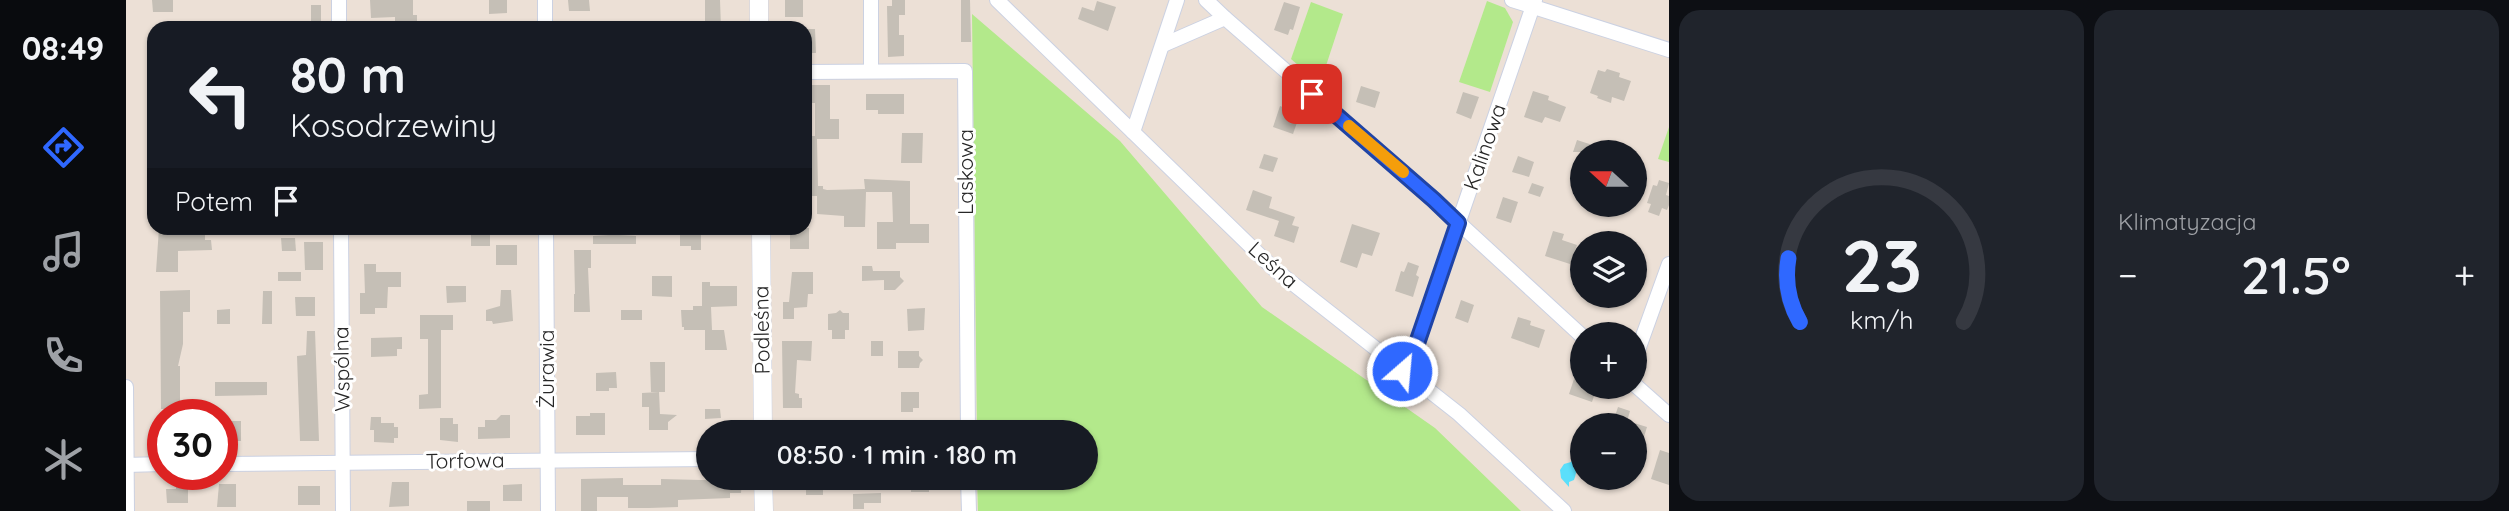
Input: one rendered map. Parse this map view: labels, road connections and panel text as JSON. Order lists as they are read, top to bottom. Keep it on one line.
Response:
{"streets":{"street":["Kalinowa","Laskowa","Leśna","Podleśna","Wspólna","Żurawia","Torfowa"]},"crossings":[["Kalinowa","Leśna"],["Wspólna","Torfowa"],["Żurawia","Torfowa"]],"north":"left","page":{"tabs":"08:49","tile":"Klimatyzacja","turn":["80 m","Kosodrzewiny"],"map_buttons":["+","−"],"then":"Potem","heat":["−","21.5°","+"],"limit":"30","trip":"08:50 · 1 min · 180 m","gauge":["23","km/h"]}}
